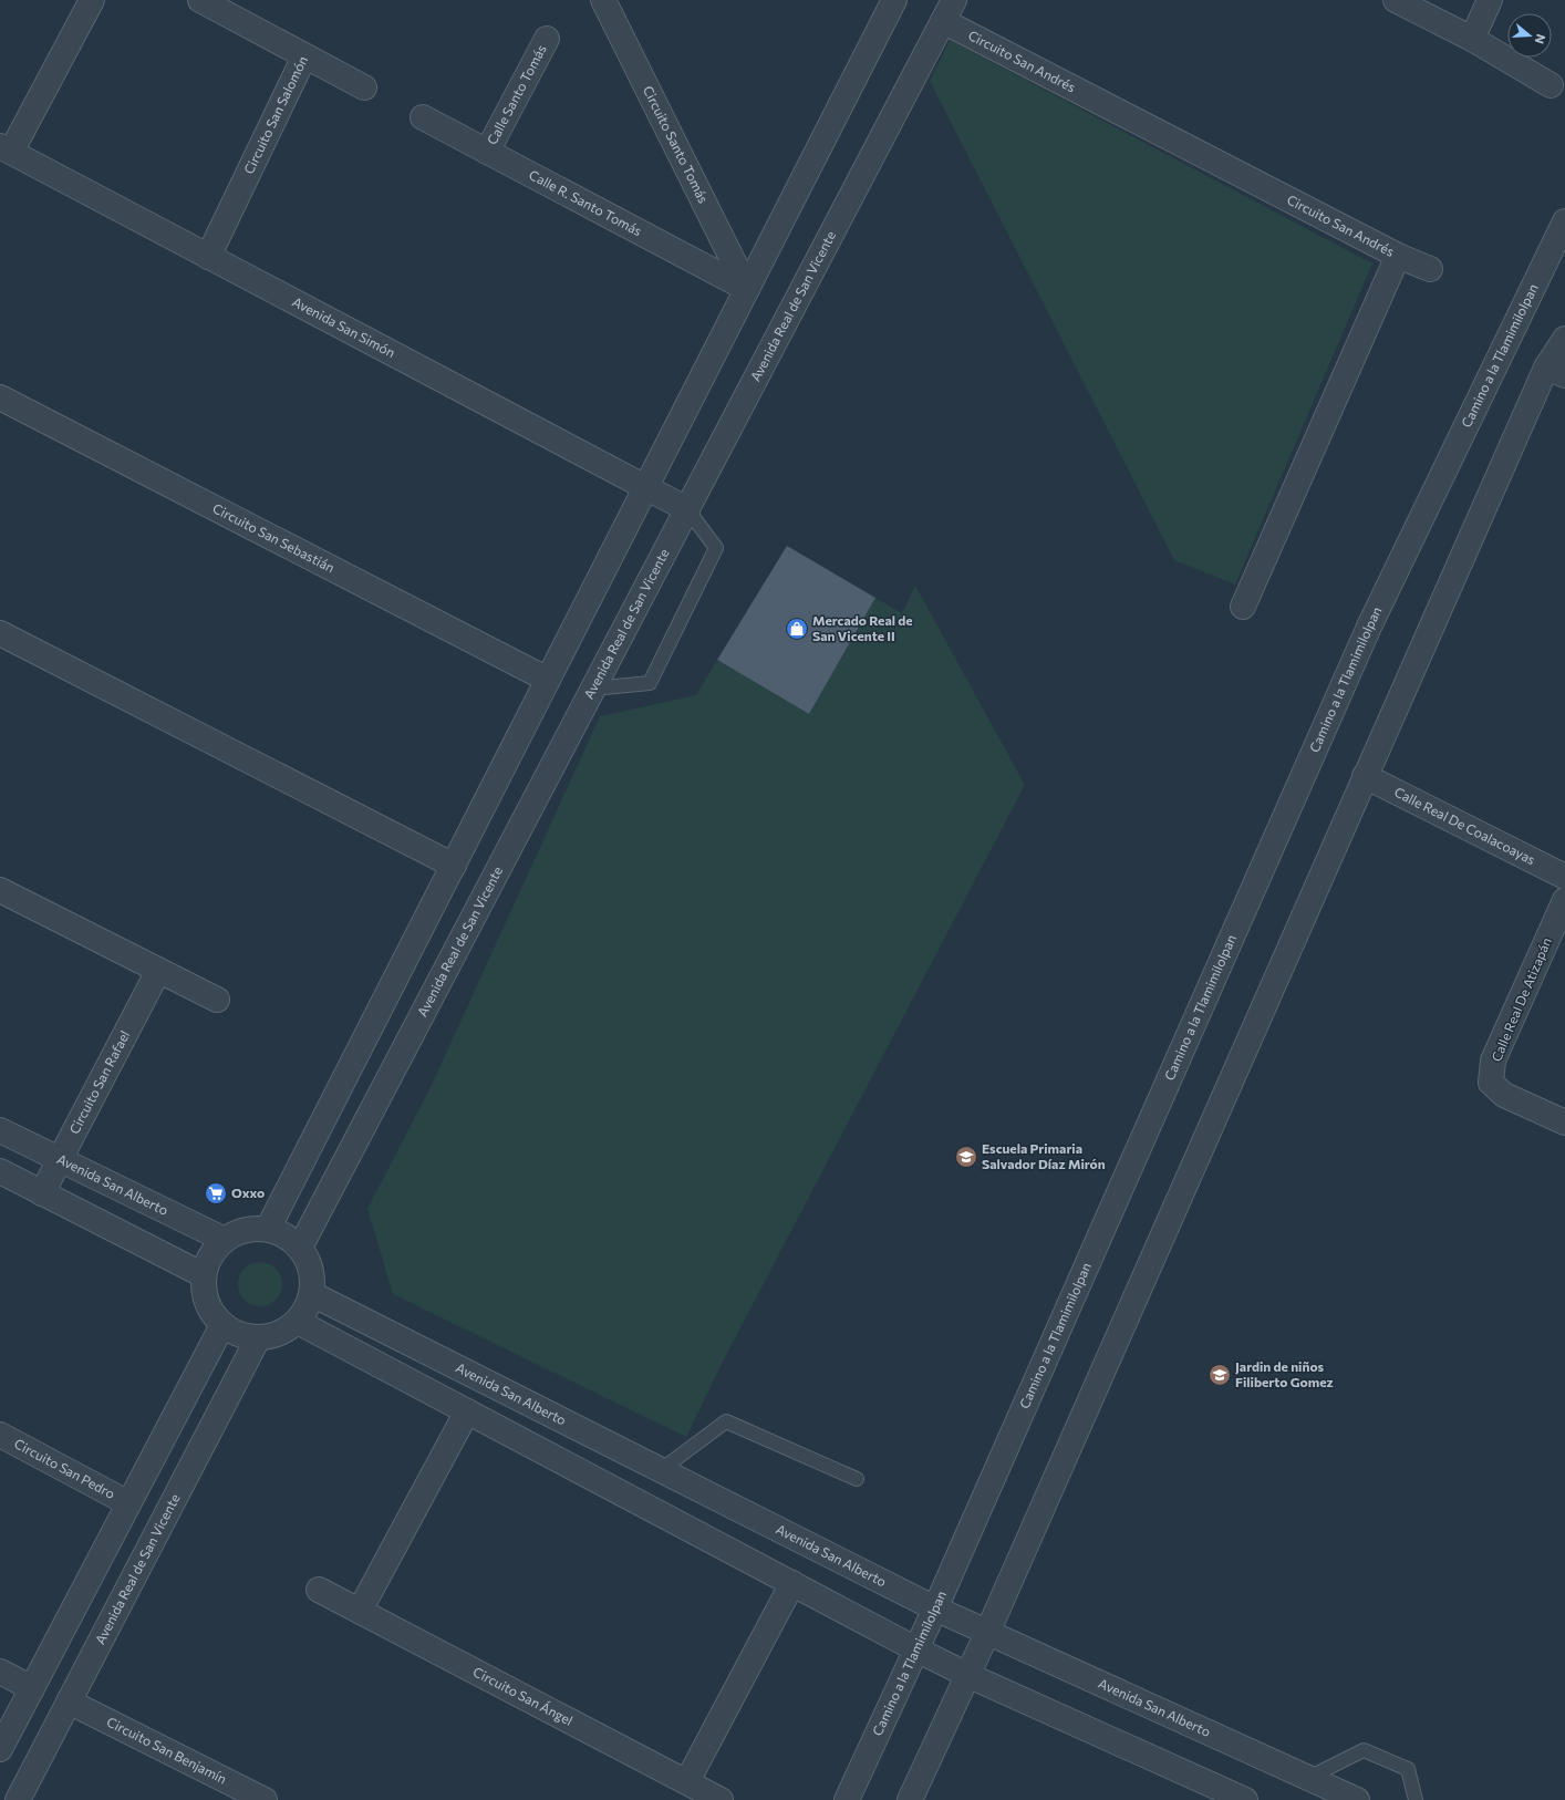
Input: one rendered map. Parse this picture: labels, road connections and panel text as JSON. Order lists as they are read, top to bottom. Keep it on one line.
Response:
{"streets":{"street":["Circuito San Andrés","Calle Santo Tomás","Circuito San Salomón","Circuito Santo Tomás","Calle R. Santo Tomás","Avenida Real de San Vicente","Avenida San Simón","Camino a la Tlamimilolpan","Circuito San Sebastián","Calle Real De Coalacoayas","Calle Real De Atizapán","Circuito San Rafael","Avenida San Alberto","Circuito San Pedro","Circuito San Ángel","Circuito San Benjamín"]},"crossings":[["Circuito San Andrés","Avenida Real de San Vicente"],["Calle Santo Tomás","Calle R. Santo Tomás"],["Circuito San Salomón","Avenida San Simón"],["Circuito Santo Tomás","Calle R. Santo Tomás"],["Avenida Real de San Vicente","Avenida San Simón"],["Avenida Real de San Vicente","Avenida San Alberto"],["Avenida Real de San Vicente","Circuito San Benjamín"],["Camino a la Tlamimilolpan","Avenida San Alberto"],["Circuito San Rafael","Avenida San Alberto"]],"places":{"shop":["Mercado Real de San Vicente II"],"school or university":["Escuela Primaria Salvador Díaz Mirón","Jardin de niños Filiberto Gomez"],"supermarket":["Oxxo"]},"north":"right"}
